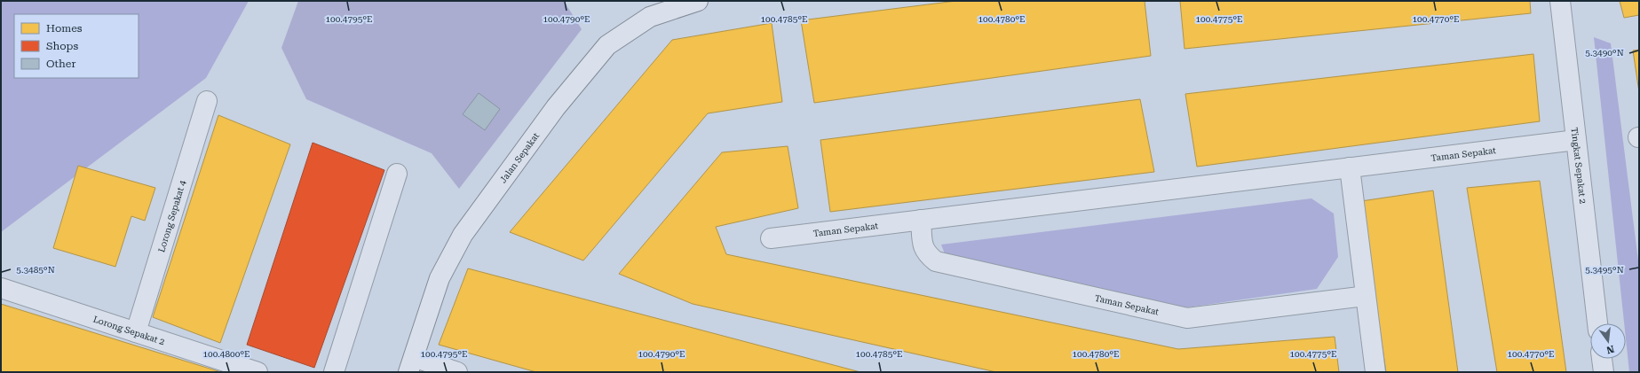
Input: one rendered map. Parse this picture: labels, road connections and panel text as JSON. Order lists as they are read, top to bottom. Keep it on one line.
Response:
{"streets":{"street":["Taman Sepakat","Jalan Sepakat","Tingkat Sepakat 2","Lorong Sepakat 4","Lorong Sepakat 2"]},"crossings":[["Taman Sepakat","Tingkat Sepakat 2"],["Lorong Sepakat 4","Lorong Sepakat 2"]],"legend":["Homes","Shops","Other"],"north":"bottom","coordinates":["100.4795°E","100.4790°E","100.4785°E","100.4780°E","100.4775°E","100.4770°E","5.3490°N","5.3495°N","5.3485°N","100.4800°E"]}
